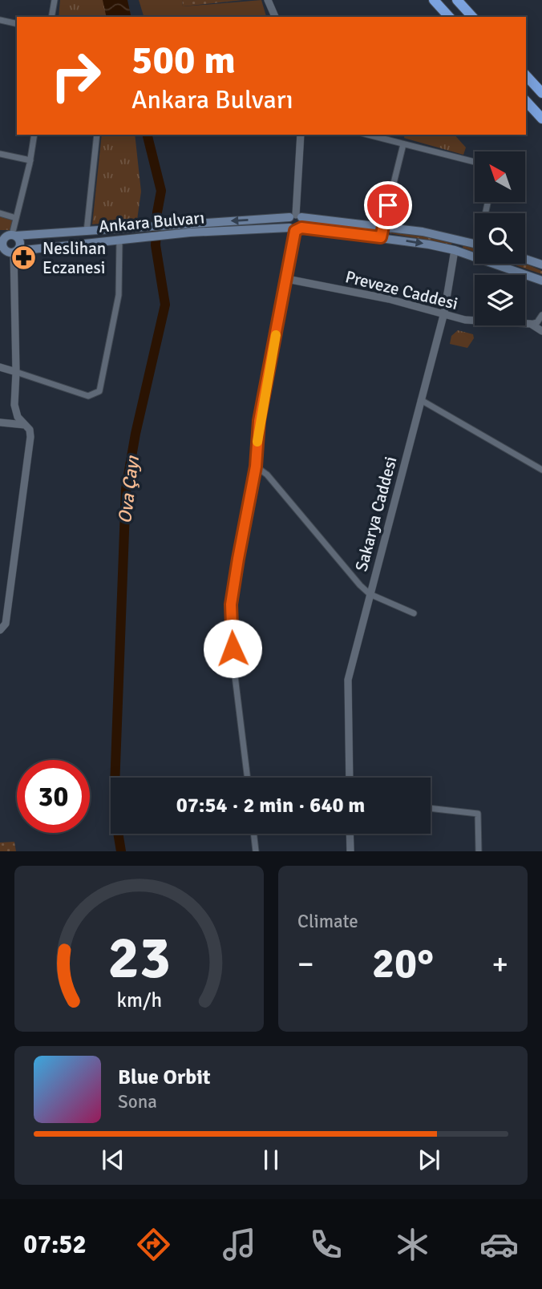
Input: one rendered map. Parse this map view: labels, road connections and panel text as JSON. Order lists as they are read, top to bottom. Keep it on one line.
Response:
{"streets":{"main road":["Ankara Bulvarı"],"street":["Preveze Caddesi","Sakarya Caddesi"]},"crossings":[["Ankara Bulvarı","Sakarya Caddesi"],["Preveze Caddesi","Sakarya Caddesi"]],"water":["Ova Çayı"],"places":{"pharmacy":["Neslihan Eczanesi"]},"north":"top left","page":{"turn":["500 m","Ankara Bulvarı"],"limit":"30","trip":"07:54 · 2 min · 640 m","tile":"Climate","heat":["−","20°","+"],"song":["Blue Orbit","Sona"],"tabs":"07:52","gauge":["23","km/h"]}}
